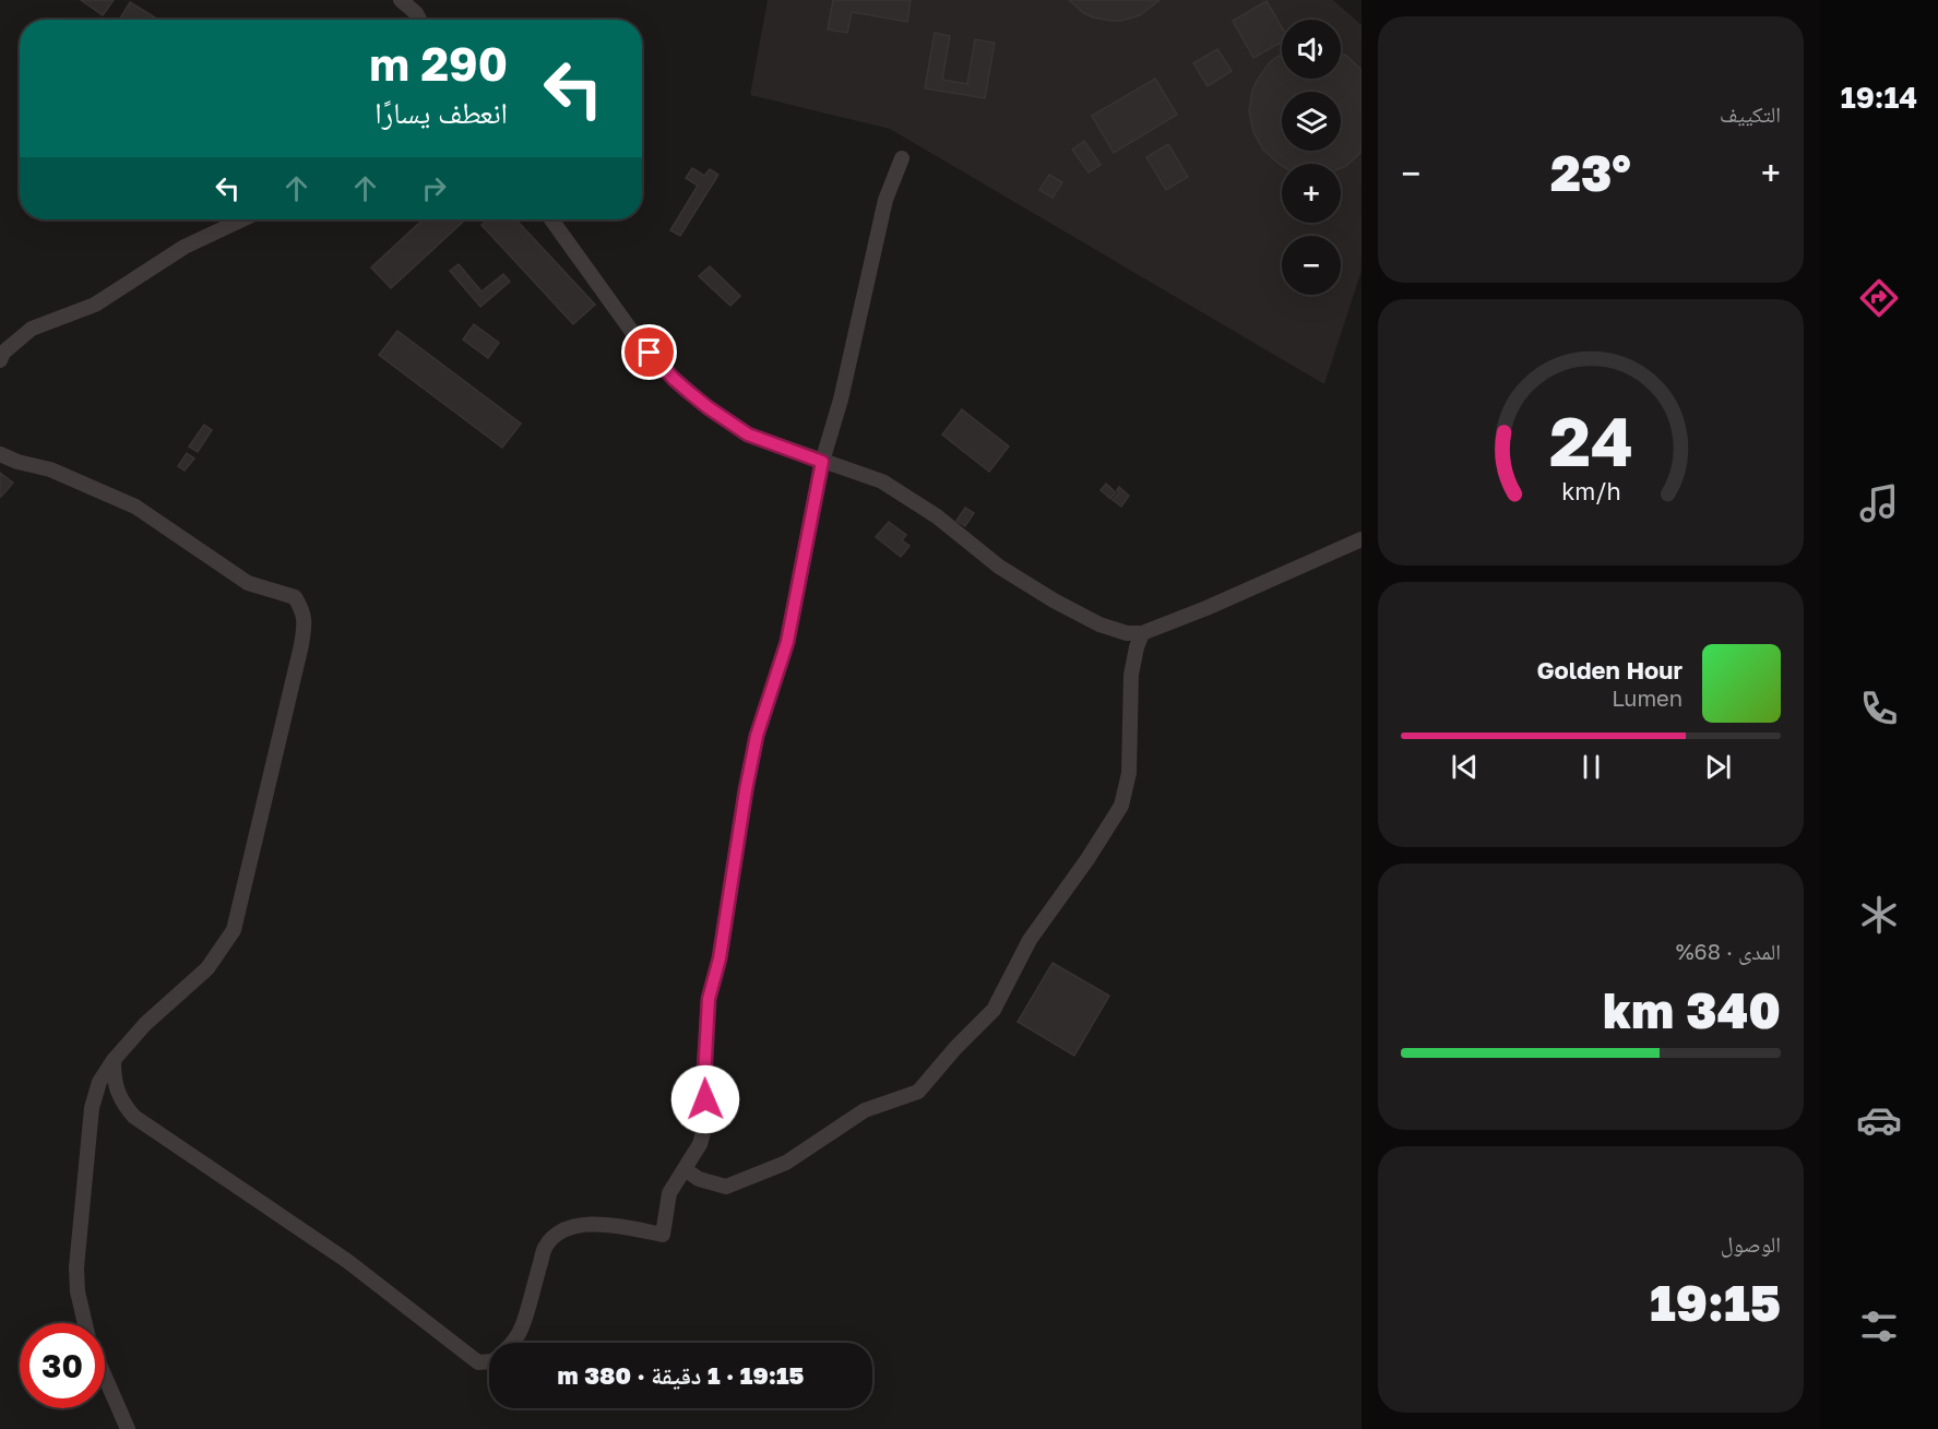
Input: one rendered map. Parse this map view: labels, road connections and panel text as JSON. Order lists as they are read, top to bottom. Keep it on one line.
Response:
{"page":{"tabs":"19:14","tile":["التكييف",["المدى · 68%","340 km"],["الوصول","19:15"]],"map_buttons":["+","−"],"turn":["290 m","انعطف يسارًا"],"heat":["−","23°","+"],"song":["Golden Hour","Lumen"],"limit":"30","trip":"19:15 · 1 دقيقة · 380 m","gauge":["24","km/h"]}}
